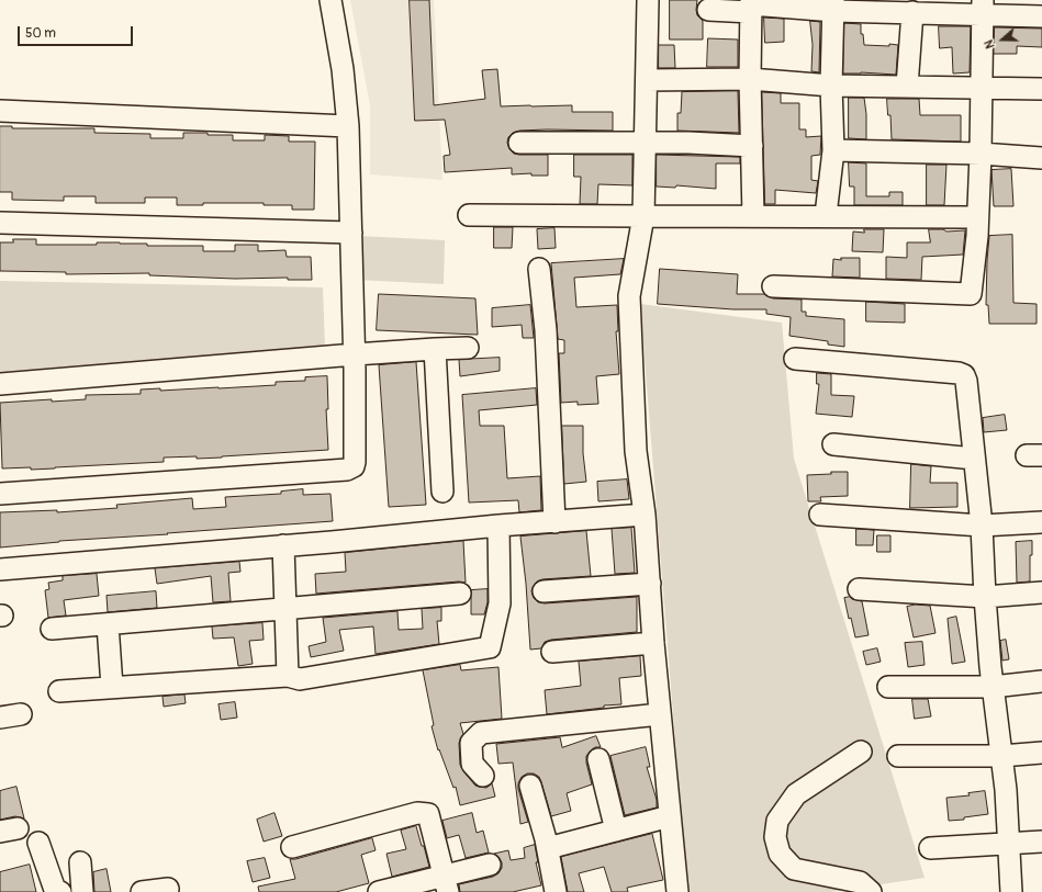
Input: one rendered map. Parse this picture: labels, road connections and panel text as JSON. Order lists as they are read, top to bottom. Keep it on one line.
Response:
{"scale_bar":"50 m","north":"left"}
